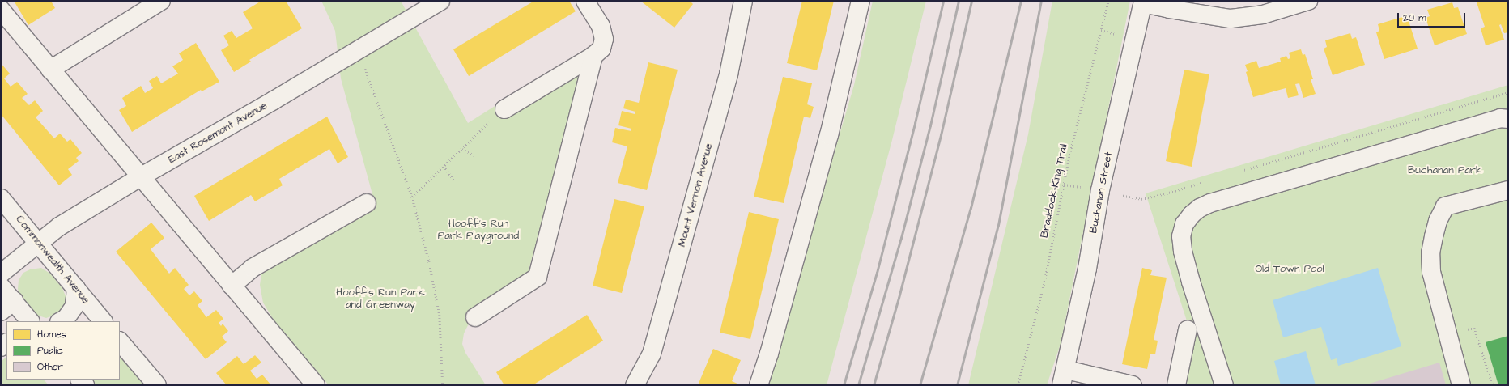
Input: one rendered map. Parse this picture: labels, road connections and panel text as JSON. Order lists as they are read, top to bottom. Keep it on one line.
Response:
{"streets":{"street":["East Rosemont Avenue","Buchanan Street","Mount Vernon Avenue","Commonwealth Avenue"],"path":["Braddock-King Trail"]},"crossings":[["East Rosemont Avenue","Commonwealth Avenue"]],"parks":["Buchanan Park","Hooff's Run Park Playground","Old Town Pool","Hooff's Run Park and Greenway"],"legend":["Homes","Public","Other"],"scale_bar":"20 m"}
